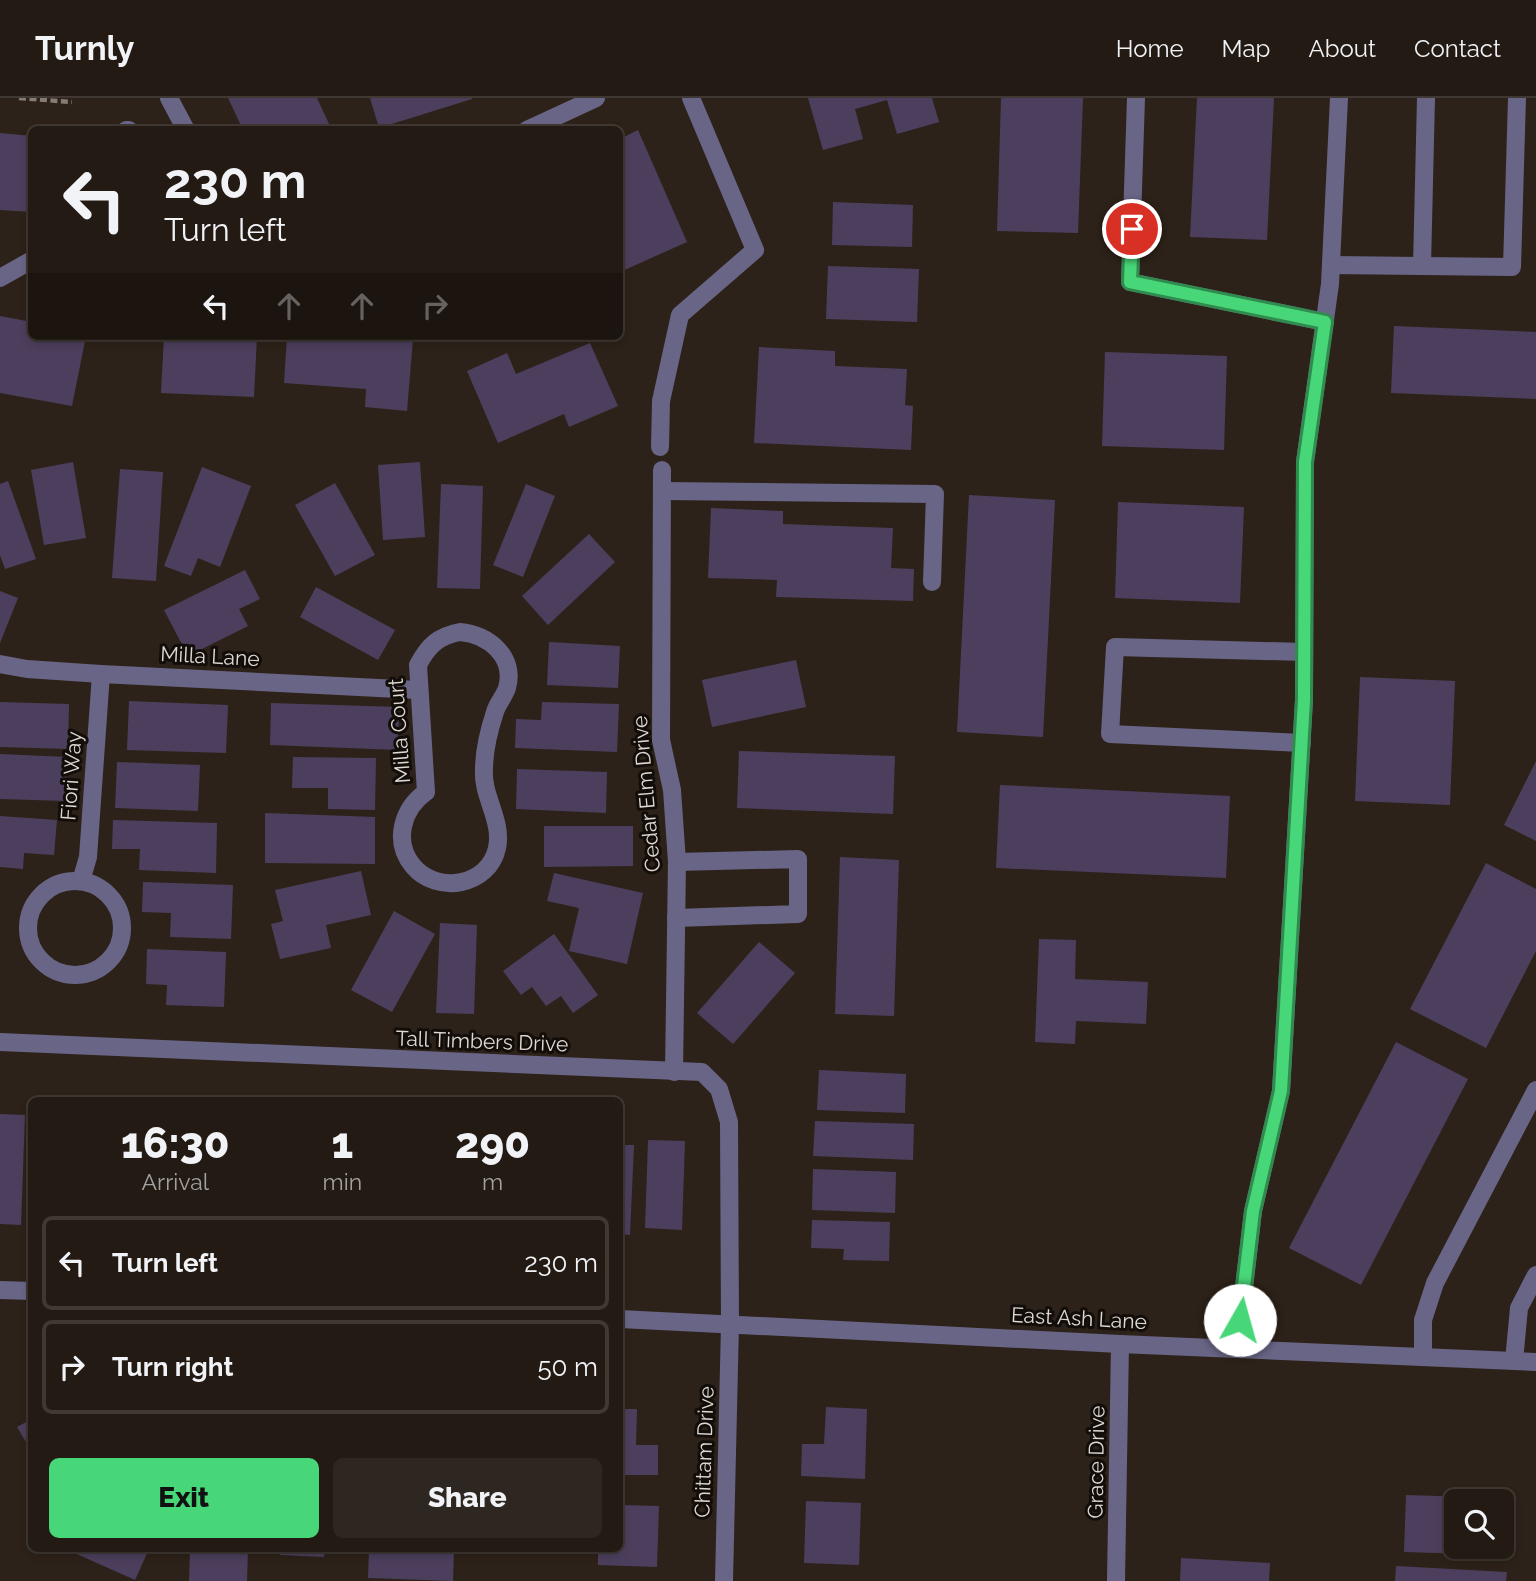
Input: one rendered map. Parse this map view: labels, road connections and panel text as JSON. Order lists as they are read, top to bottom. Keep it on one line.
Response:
{"streets":{"street":["Milla Lane","Milla Court","Fiori Way","Cedar Elm Drive","Tall Timbers Drive","East Ash Lane","Chittam Drive","Grace Drive"]},"crossings":[["Milla Lane","Milla Court"],["Milla Lane","Fiori Way"],["Cedar Elm Drive","Tall Timbers Drive"],["Tall Timbers Drive","East Ash Lane"],["Tall Timbers Drive","Chittam Drive"],["East Ash Lane","Chittam Drive"],["East Ash Lane","Grace Drive"]],"page":{"header":"Turnly","nav":["Home","Map","About","Contact"],"turn":["230 m","Turn left"],"eta":["16:30","Arrival","1","min","290","m"],"list":[{"name":"Turn left","value":"230 m"},{"name":"Turn right","value":"50 m"}],"buttons":["Exit","Share"]}}
